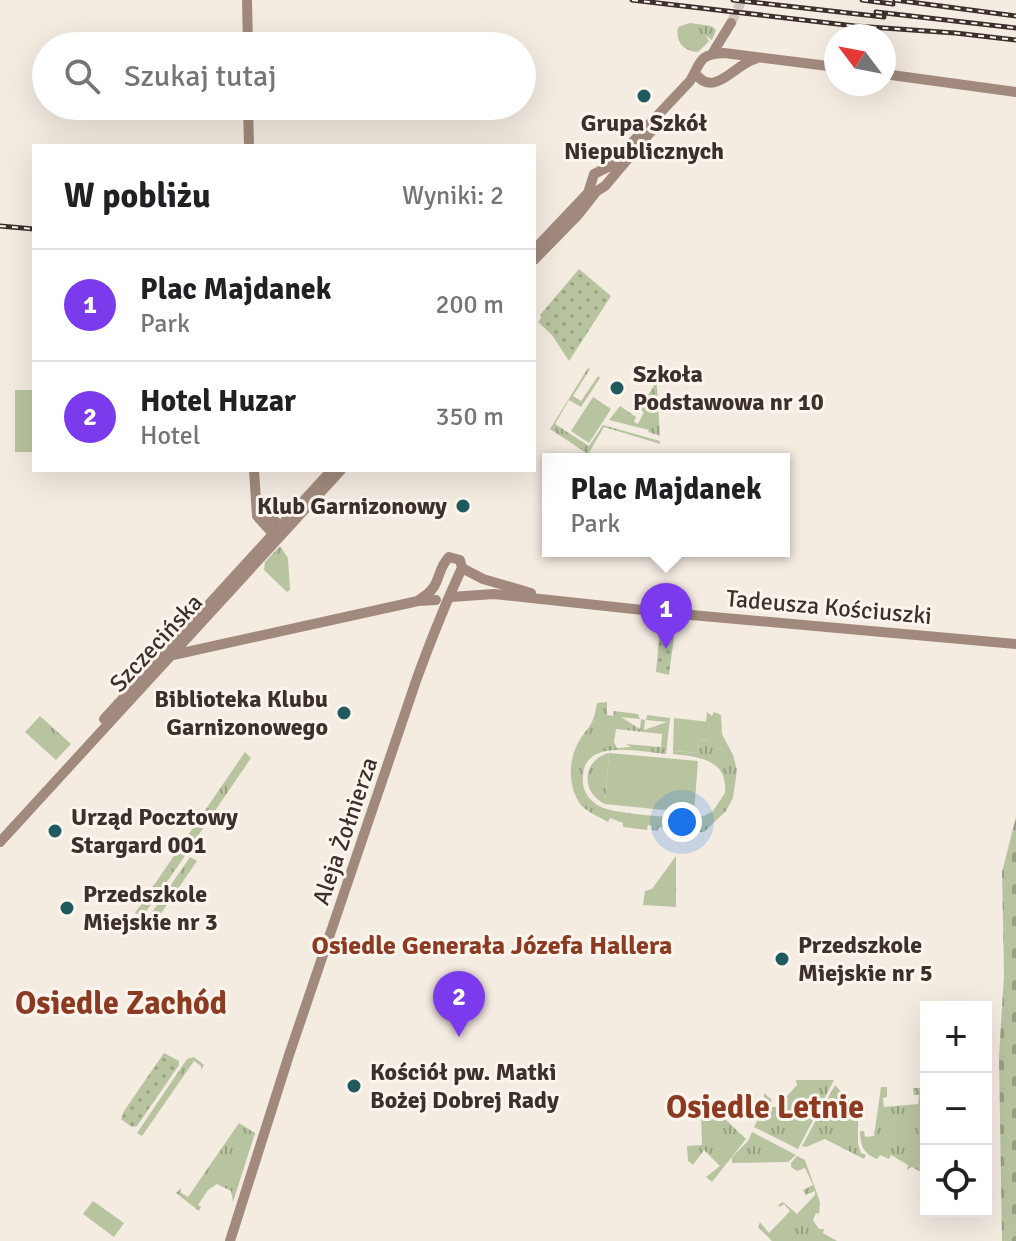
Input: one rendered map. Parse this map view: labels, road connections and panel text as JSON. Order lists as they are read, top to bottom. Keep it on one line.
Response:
{"streets":{"street":["Tadeusza Kościuszki","Szczecińska","Aleja Żołnierza"]},"crossings":[["Tadeusza Kościuszki","Szczecińska"],["Tadeusza Kościuszki","Aleja Żołnierza"]],"districts":["Osiedle Generała Józefa Hallera","Osiedle Zachód","Osiedle Letnie"],"places":["Grupa Szkół Niepublicznych","Szkoła Podstawowa nr 10","Klub Garnizonowy","Biblioteka Klubu Garnizonowego","Urząd Pocztowy Stargard 001","Przedszkole Miejskie nr 3","Przedszkole Miejskie nr 5","Kościół pw. Matki Bożej Dobrej Rady"],"north":"top left","page":{"search":"Szukaj tutaj","heading":["W pobliżu","Wyniki: 2"],"list":[{"mark":"1","name":"Plac Majdanek","note":"Park","value":"200 m"},{"mark":"2","name":"Hotel Huzar","note":"Hotel","value":"350 m"}],"popup":["Plac Majdanek","Park"],"pins":["1","2"],"map_buttons":["+","−"]}}
